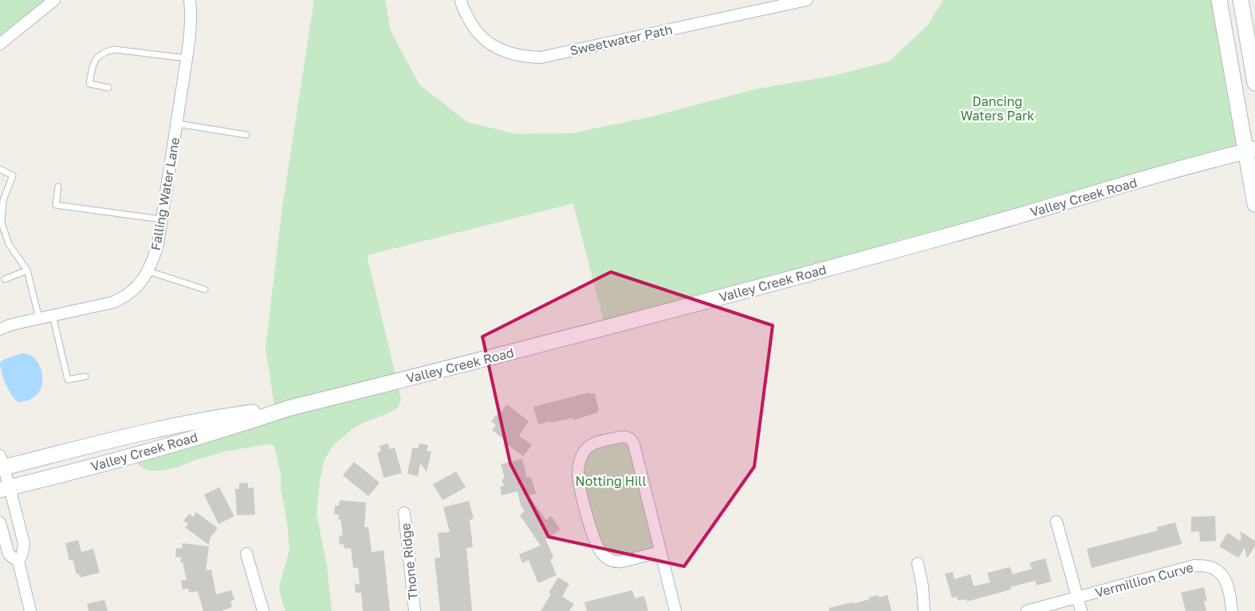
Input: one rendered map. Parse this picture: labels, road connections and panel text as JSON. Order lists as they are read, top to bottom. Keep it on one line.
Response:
{"streets":{"main road":["Valley Creek Road"],"street":["Sweetwater Path","Falling Water Lane","Thone Ridge","Vermillion Curve"]},"parks":["Dancing Waters Park","Notting Hill"]}
